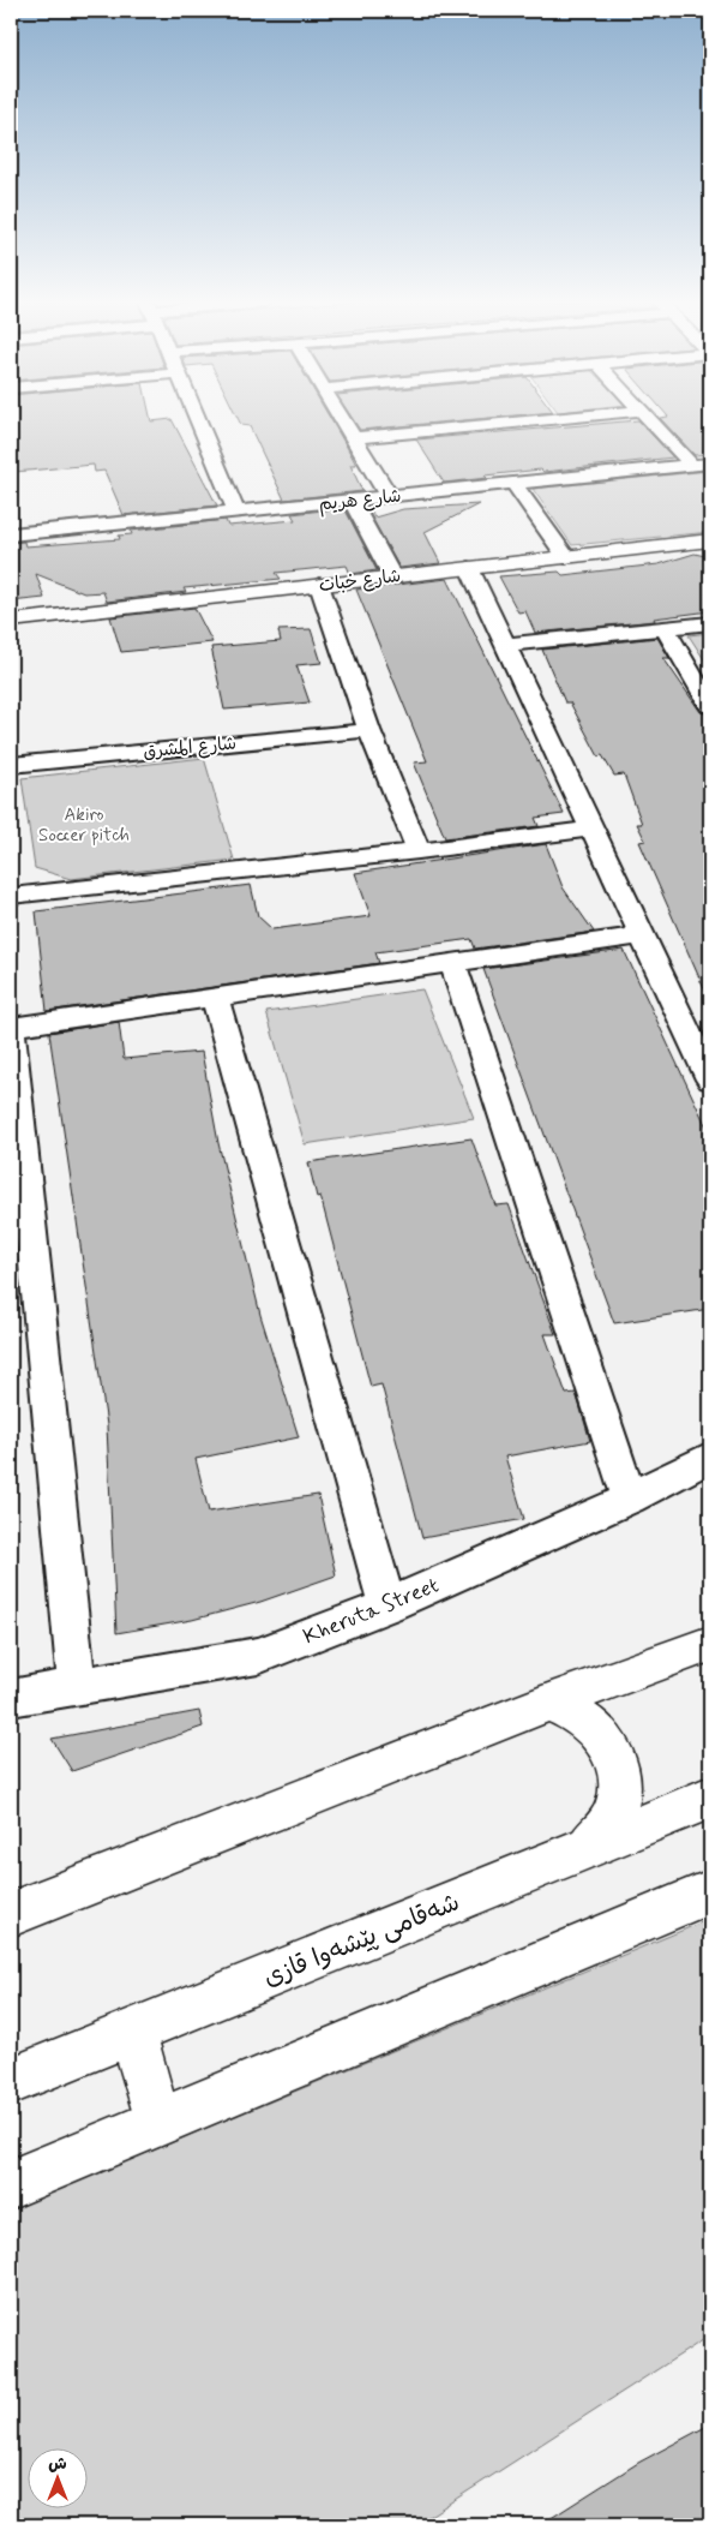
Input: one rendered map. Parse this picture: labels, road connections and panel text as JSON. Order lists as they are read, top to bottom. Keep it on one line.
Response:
{"streets":{"main road":["شارع خبات","شەقامی پێشەوا قازی"],"street":["شارع هريم","شارع المشرق","Kheruta Street"]},"parks":["Akiro Soccer pitch"],"north":"top"}
